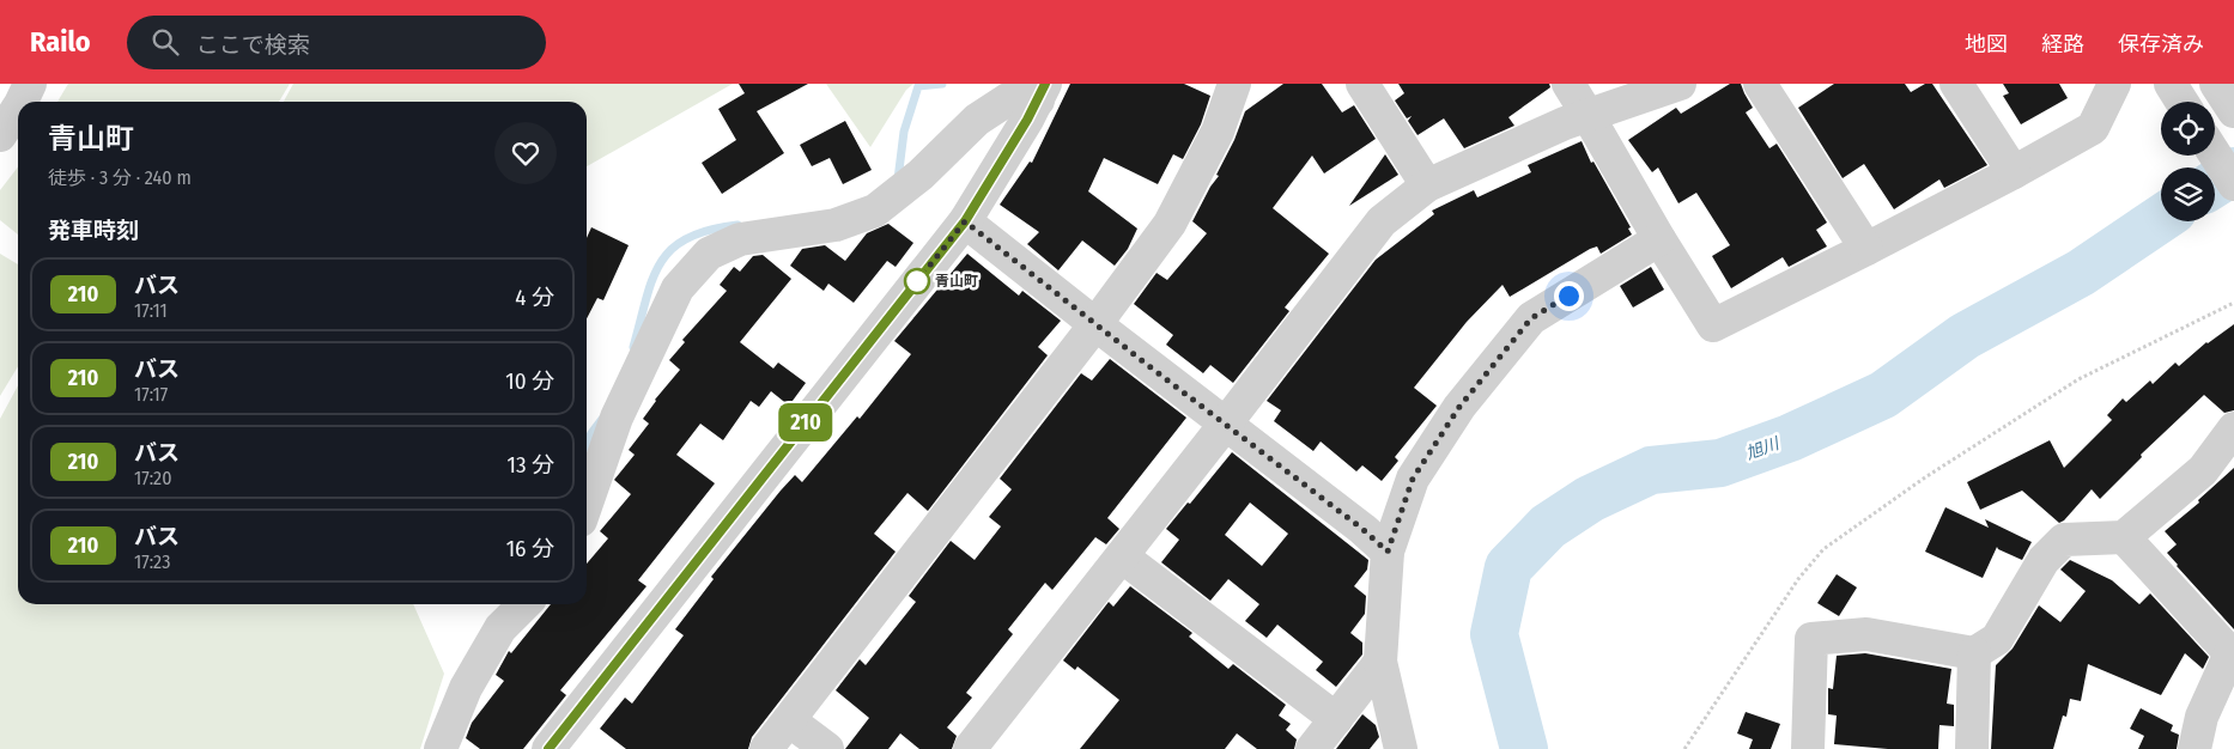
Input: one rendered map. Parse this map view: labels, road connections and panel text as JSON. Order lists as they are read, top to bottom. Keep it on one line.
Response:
{"water":["旭川"],"places":["青山町"],"lines":["bus line 210"],"page":{"header":"Railo","search":"ここで検索","nav":["地図","経路","保存済み"],"on_map":"210","heading":[["青山町","徒歩 · 3 分 · 240 m"],"発車時刻"],"list":[{"mark":"210","name":"バス","note":"17:11","value":"4 分"},{"mark":"210","name":"バス","note":"17:17","value":"10 分"},{"mark":"210","name":"バス","note":"17:20","value":"13 分"},{"mark":"210","name":"バス","note":"17:23","value":"16 分"}]}}
